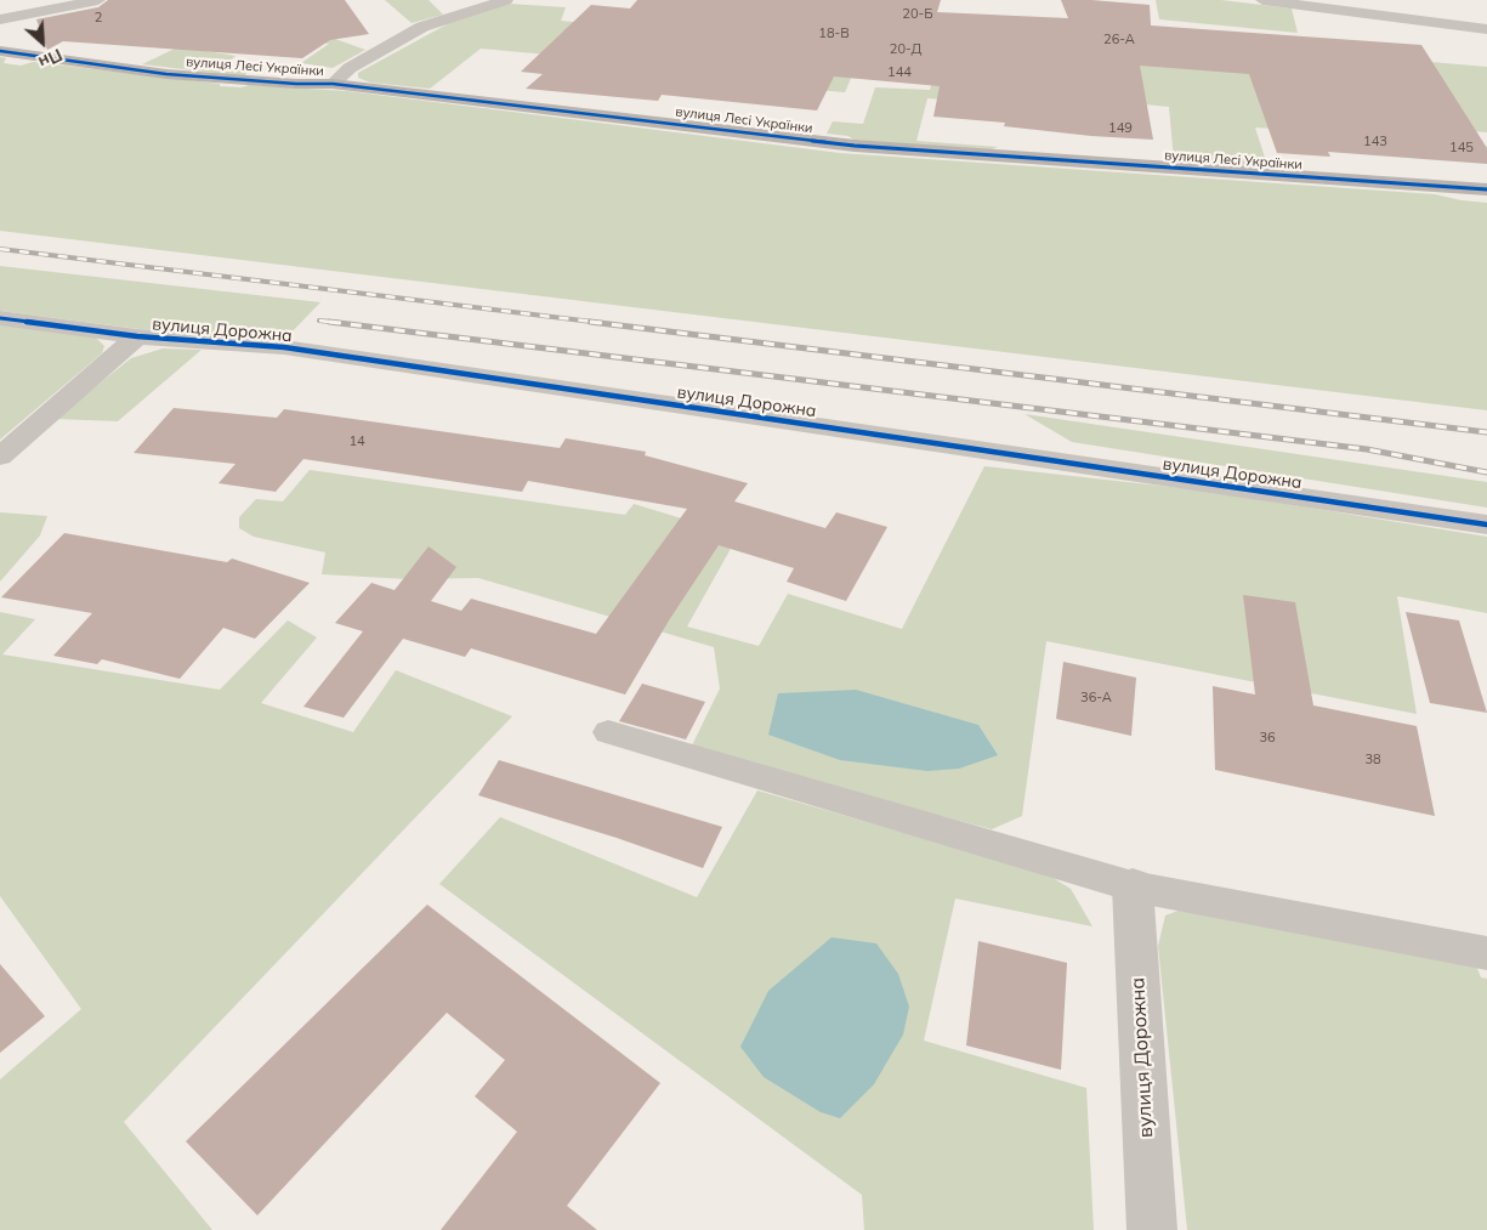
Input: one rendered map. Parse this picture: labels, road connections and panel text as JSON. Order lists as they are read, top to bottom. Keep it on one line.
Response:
{"streets":{"street":["вулиця Лесі Українки","вулиця Дорожна"]},"house_numbers":["20-Б","2","18-В","26-А","20-Д","144","149","143","145","14","36-А","36","38"],"north":"bottom right"}
